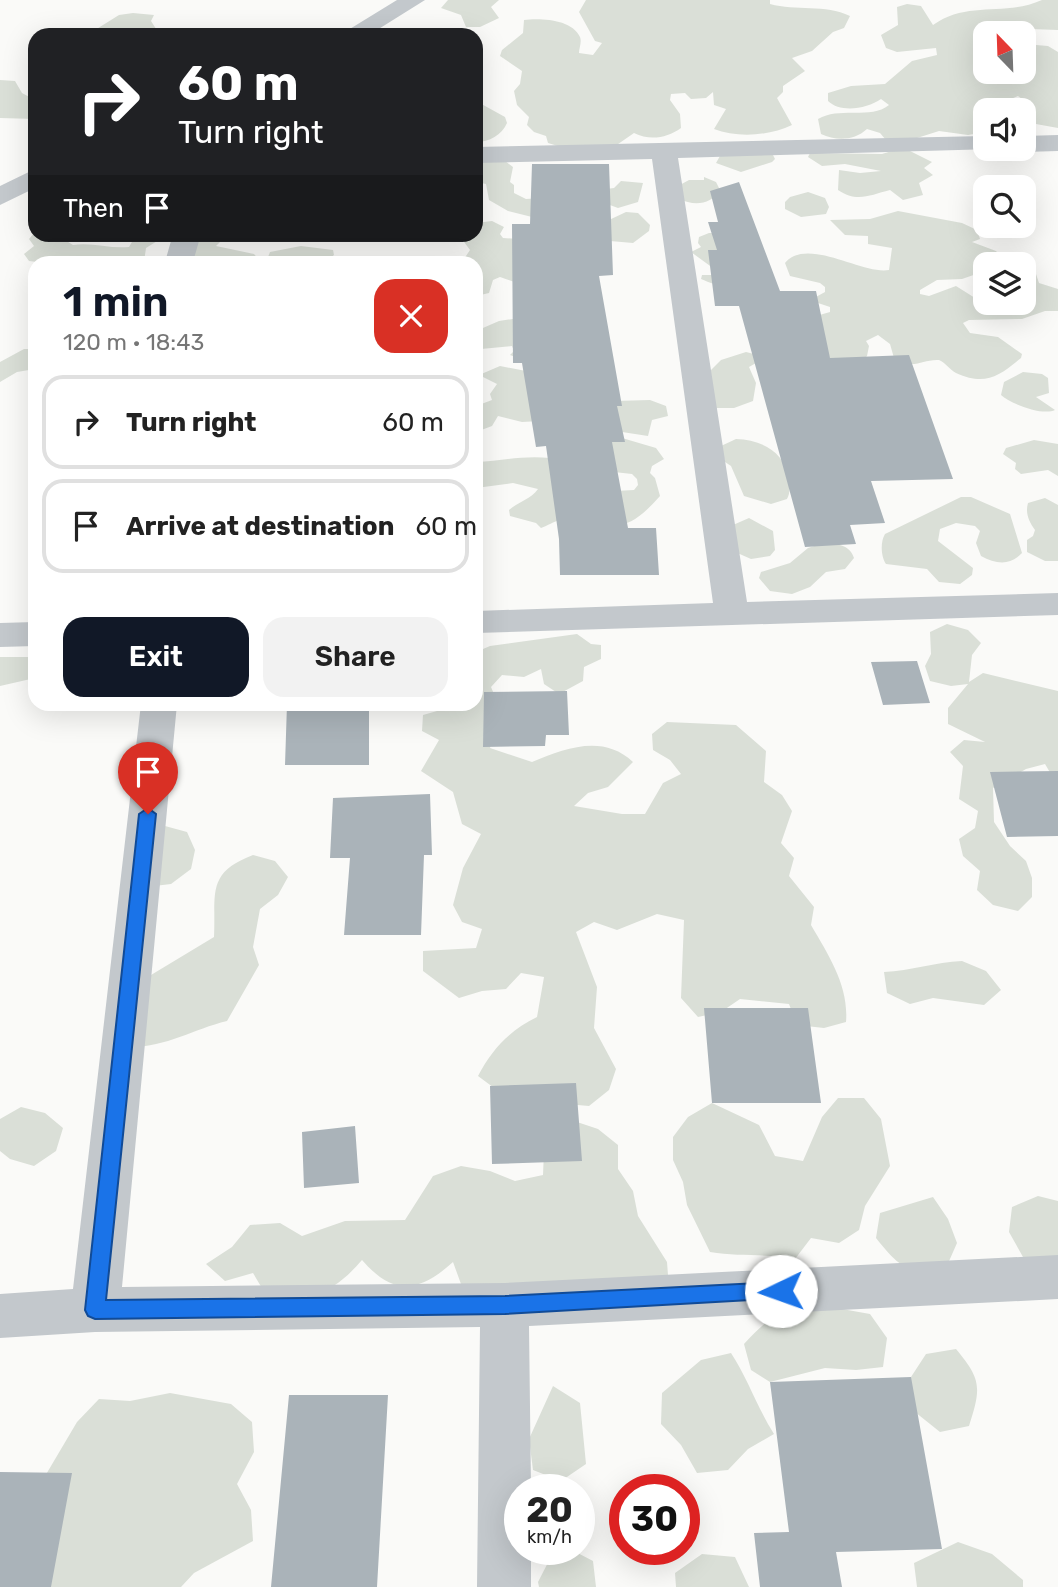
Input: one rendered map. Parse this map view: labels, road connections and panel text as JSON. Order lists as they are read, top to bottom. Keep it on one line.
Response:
{"north":"top left","page":{"turn":["60 m","Turn right"],"then":"Then","heading":["1 min","120 m · 18:43"],"list":[{"name":"Turn right","value":"60 m"},{"name":"Arrive at destination","value":"60 m"}],"buttons":["Exit","Share"],"speed":"20 km/h","limit":"30"}}
